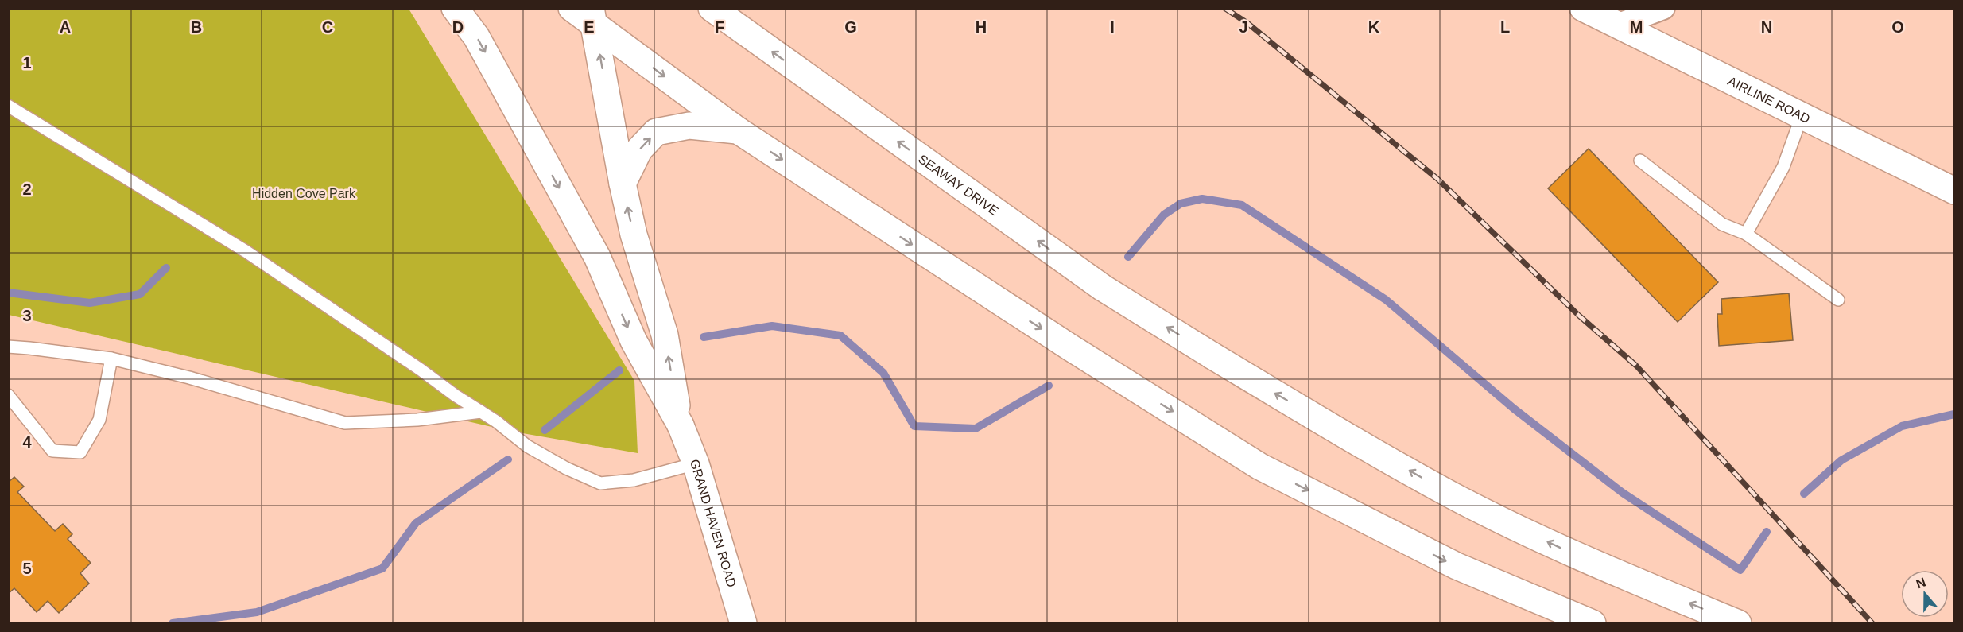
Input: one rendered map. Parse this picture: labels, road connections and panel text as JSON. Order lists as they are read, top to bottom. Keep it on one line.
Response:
{"streets":{"main road":["AIRLINE ROAD","SEAWAY DRIVE","GRAND HAVEN ROAD"]},"parks":["Hidden Cove Park"],"north":"top","grid":{"columns":["A","B","C","D","E","F","G","H","I","J","K","L","M","N","O"],"rows":["1","2","3","4","5"]}}
